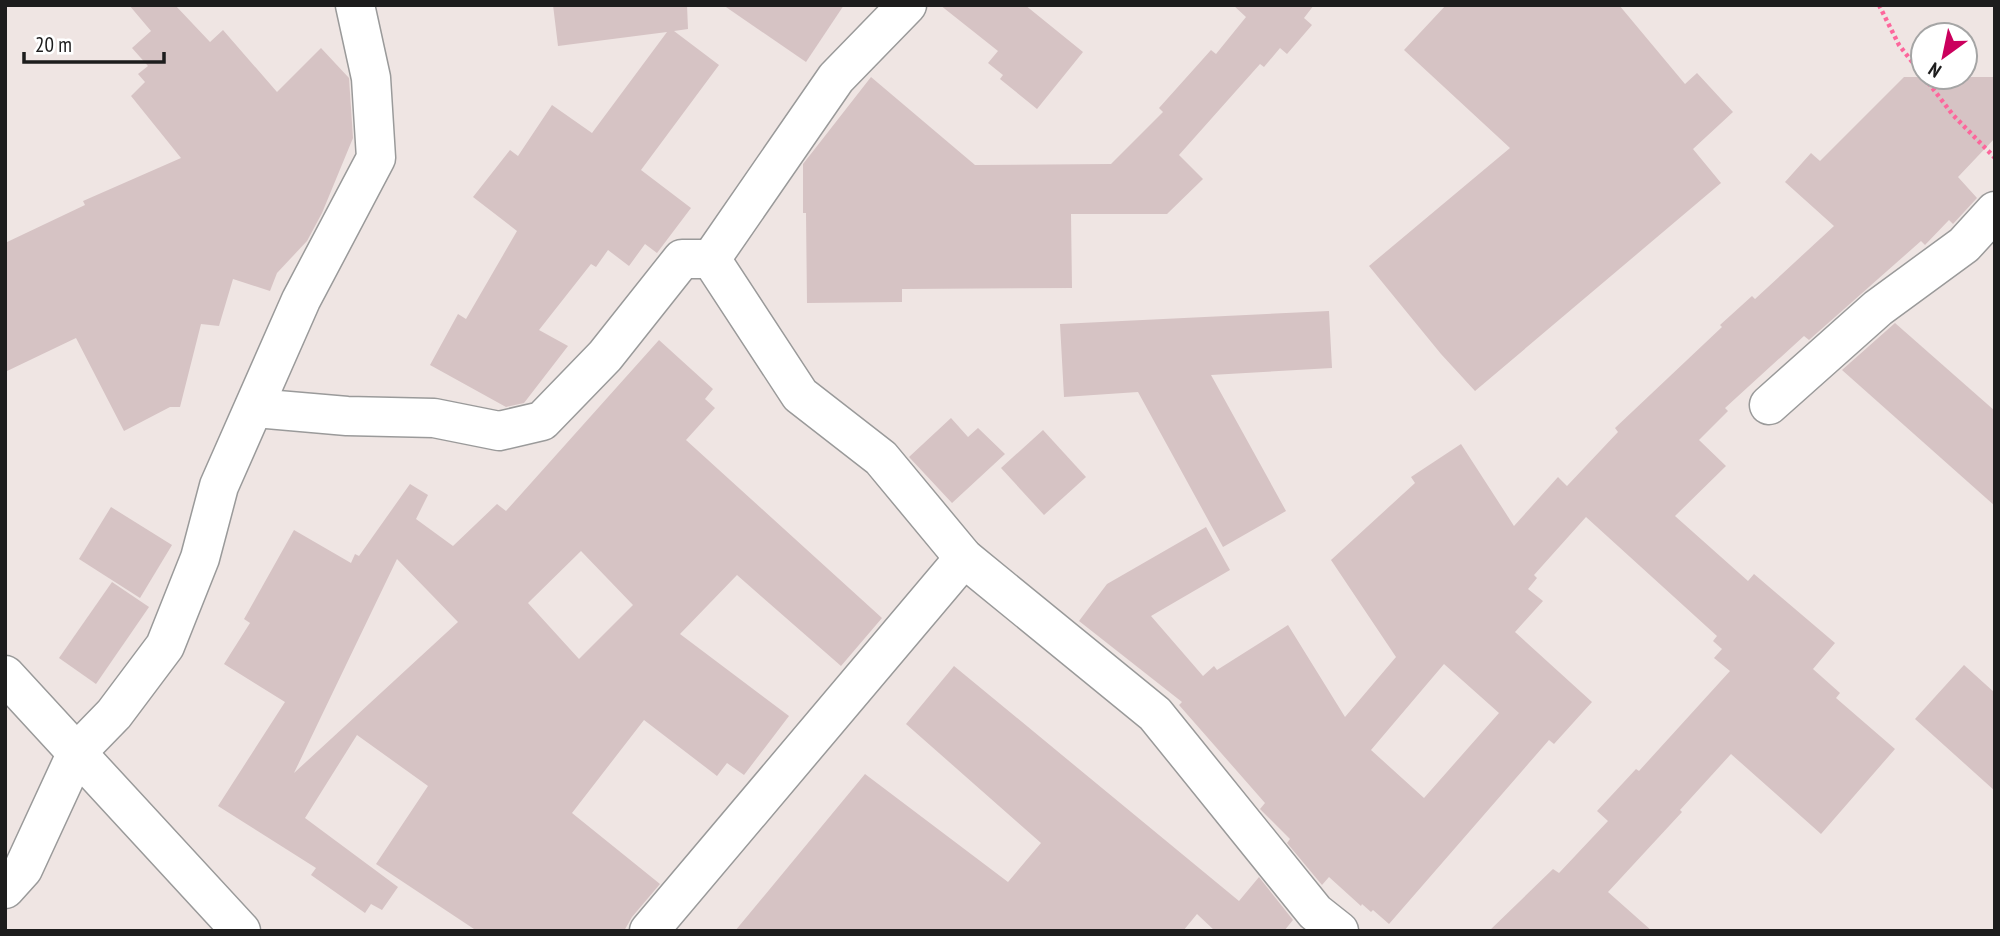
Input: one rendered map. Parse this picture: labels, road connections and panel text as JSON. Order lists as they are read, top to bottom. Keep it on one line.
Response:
{"scale_bar":"20 m","north":"bottom left"}
